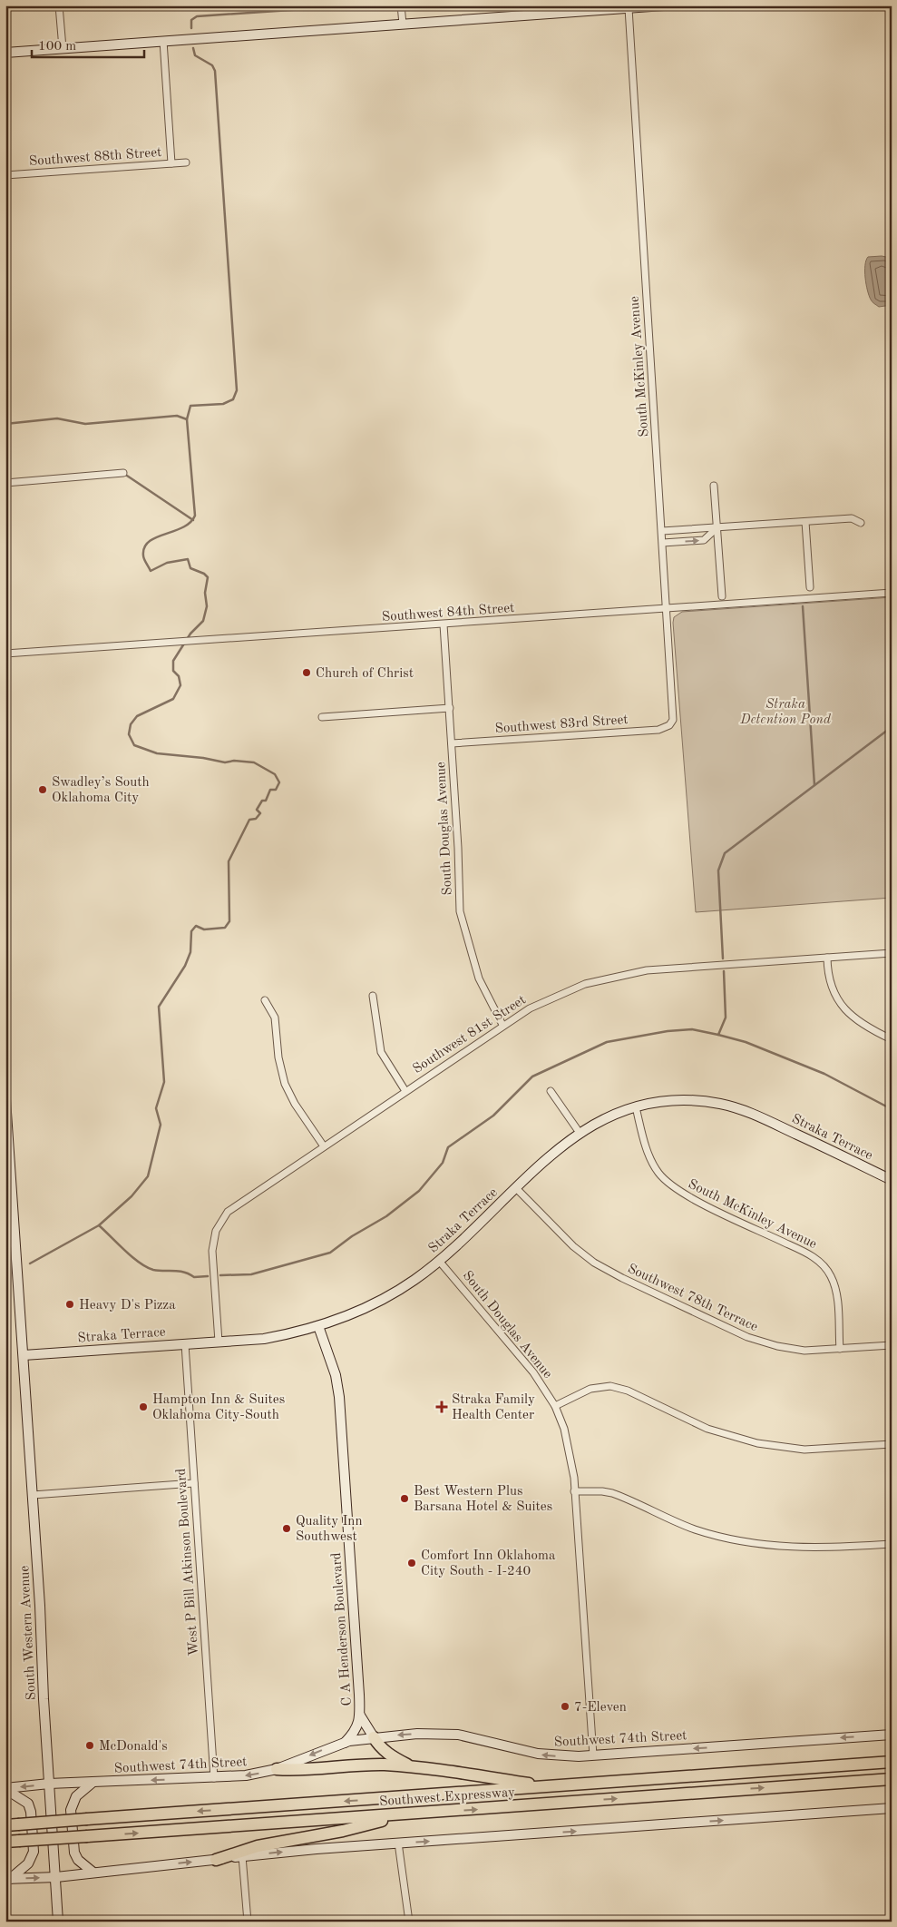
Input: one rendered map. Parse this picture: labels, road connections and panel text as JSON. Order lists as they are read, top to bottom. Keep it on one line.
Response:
{"streets":{"highway":["Southwest Expressway"],"main road":["Straka Terrace","C A Henderson Boulevard","South Western Avenue","Southwest 74th Street"],"street":["Southwest 88th Street","South McKinley Avenue","Southwest 84th Street","Southwest 83rd Street","South Douglas Avenue","Southwest 81st Street","Southwest 78th Terrace","West P Bill Atkinson Boulevard"]},"crossings":[["South McKinley Avenue","Southwest 84th Street"],["South McKinley Avenue","Southwest 83rd Street"],["South McKinley Avenue","Straka Terrace"],["South McKinley Avenue","Southwest 78th Terrace"],["Southwest 84th Street","South Douglas Avenue"],["Southwest 83rd Street","South Douglas Avenue"],["South Douglas Avenue","Southwest 81st Street"],["South Douglas Avenue","Straka Terrace"],["South Douglas Avenue","Southwest 74th Street"],["Southwest 81st Street","Straka Terrace"],["Straka Terrace","Southwest 78th Terrace"],["Straka Terrace","West P Bill Atkinson Boulevard"],["Straka Terrace","C A Henderson Boulevard"],["Straka Terrace","South Western Avenue"],["West P Bill Atkinson Boulevard","Southwest 74th Street"],["C A Henderson Boulevard","Southwest 74th Street"],["South Western Avenue","Southwest 74th Street"]],"parks":["Straka Detention Pond"],"places":{"other":["Church of Christ","Swadley’s South Oklahoma City","Heavy D's Pizza","Hampton Inn & Suites Oklahoma City-South","Best Western Plus Barsana Hotel & Suites","Quality Inn Southwest","Comfort Inn Oklahoma City South - I-240","7-Eleven","McDonald's"],"health":["Straka Family Health Center"]},"scale_bar":"100 m"}
